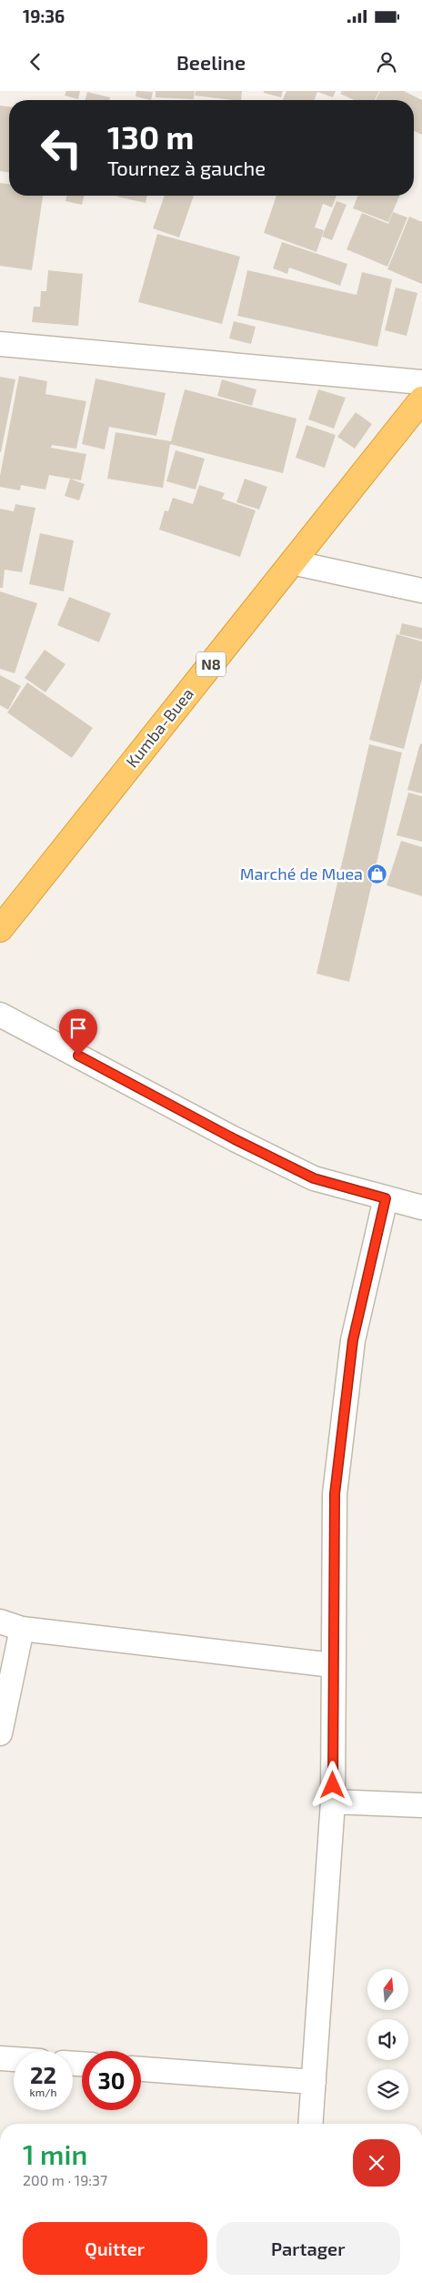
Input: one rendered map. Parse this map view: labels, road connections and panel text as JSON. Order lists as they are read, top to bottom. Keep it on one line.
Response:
{"streets":{"highway":["N8","Kumba-Buea"]},"places":{"shop":["Marché de Muea"]},"north":"top","page":{"status":"19:36","header":"Beeline","turn":["130 m","Tournez à gauche"],"speed":"22 km/h","limit":"30","heading":["1 min","200 m · 19:37"],"buttons":["Quitter","Partager"]}}
